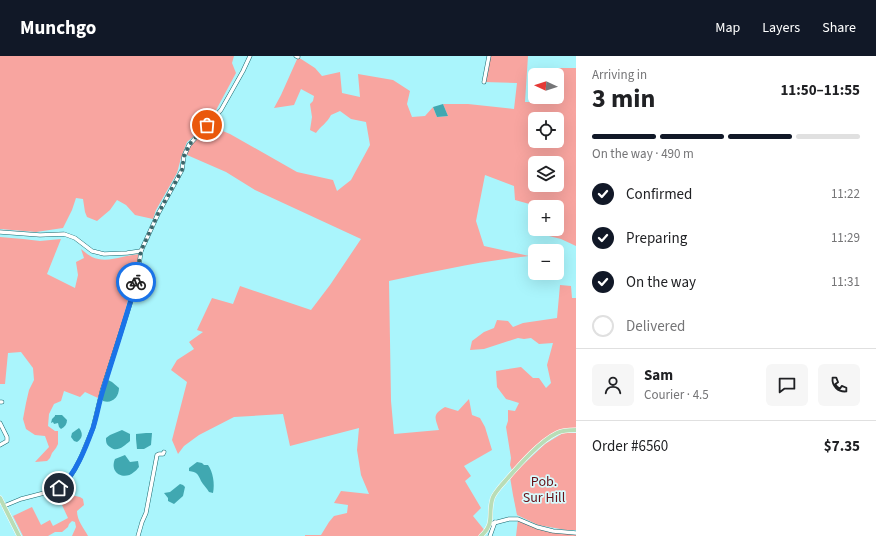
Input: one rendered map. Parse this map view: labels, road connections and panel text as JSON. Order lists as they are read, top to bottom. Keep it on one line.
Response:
{"parks":["Pob. Sur Hill"],"north":"left","page":{"header":"Munchgo","nav":["Map","Layers","Share"],"heading":["3 min","Arriving in","11:50–11:55"],"panel":["Sam","Courier · 4.5","Order #6560","$7.35"],"map_buttons":["+","−"],"bar":"On the way · 490 m","list":[["Confirmed","11:22"],["Preparing","11:29"],["On the way","11:31"],"Delivered"]}}
